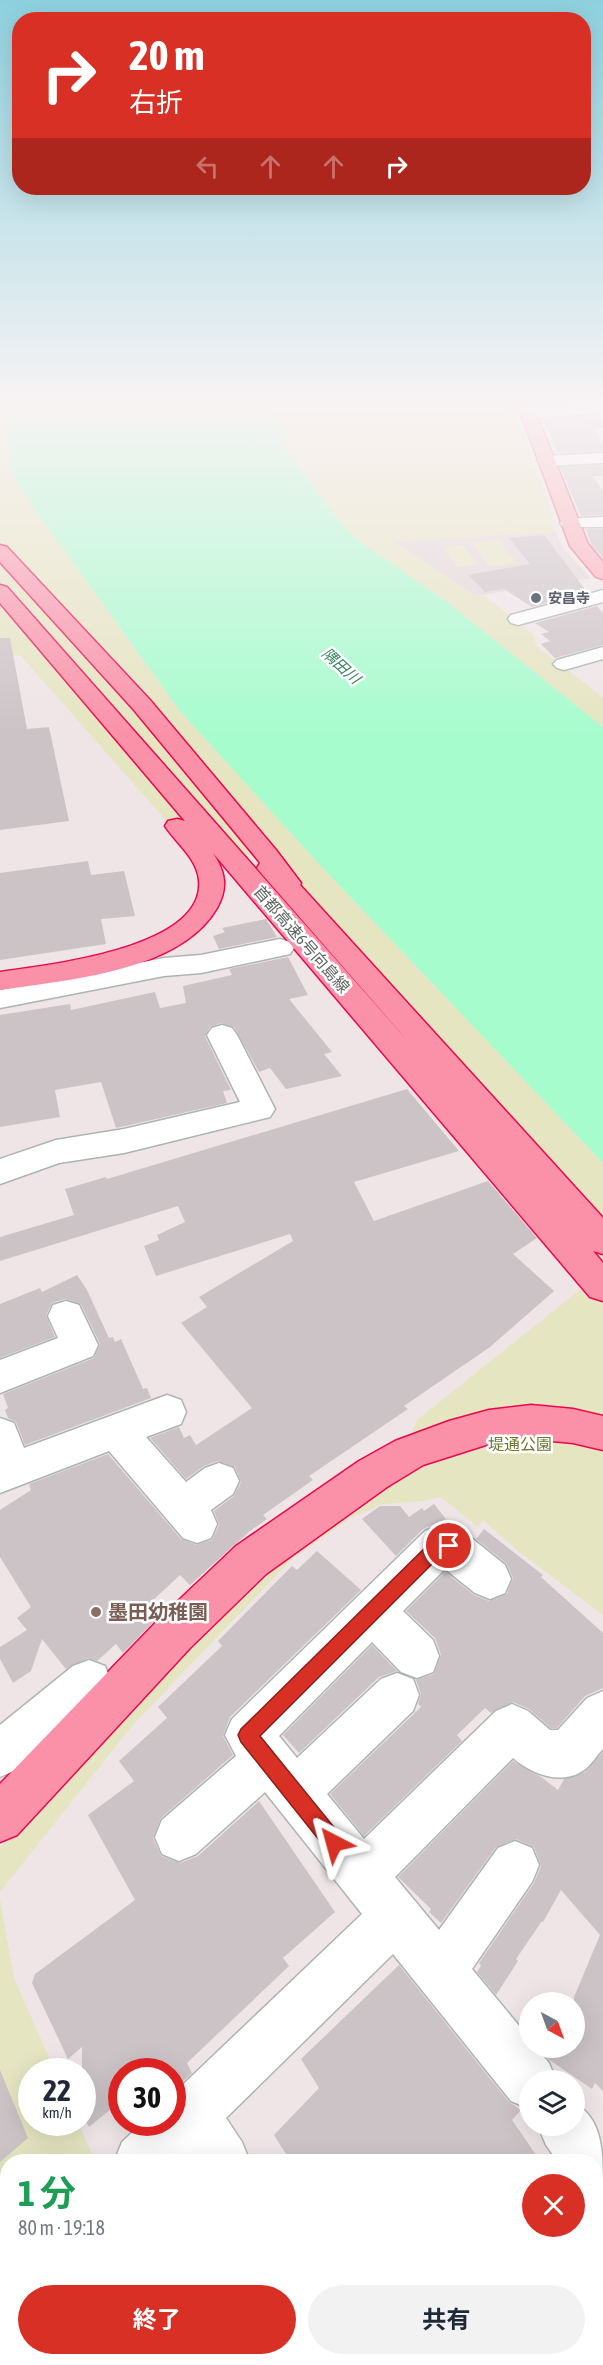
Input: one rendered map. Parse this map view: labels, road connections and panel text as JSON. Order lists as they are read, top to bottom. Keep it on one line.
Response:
{"streets":{"highway":["首都高速6号向島線"]},"water":["隅田川"],"parks":["堤通公園"],"places":["安昌寺","墨田幼稚園"],"north":"bottom right","page":{"turn":["20 m","右折"],"speed":"22 km/h","limit":"30","heading":["1 分","80 m · 19:18"],"buttons":["終了","共有"]}}
